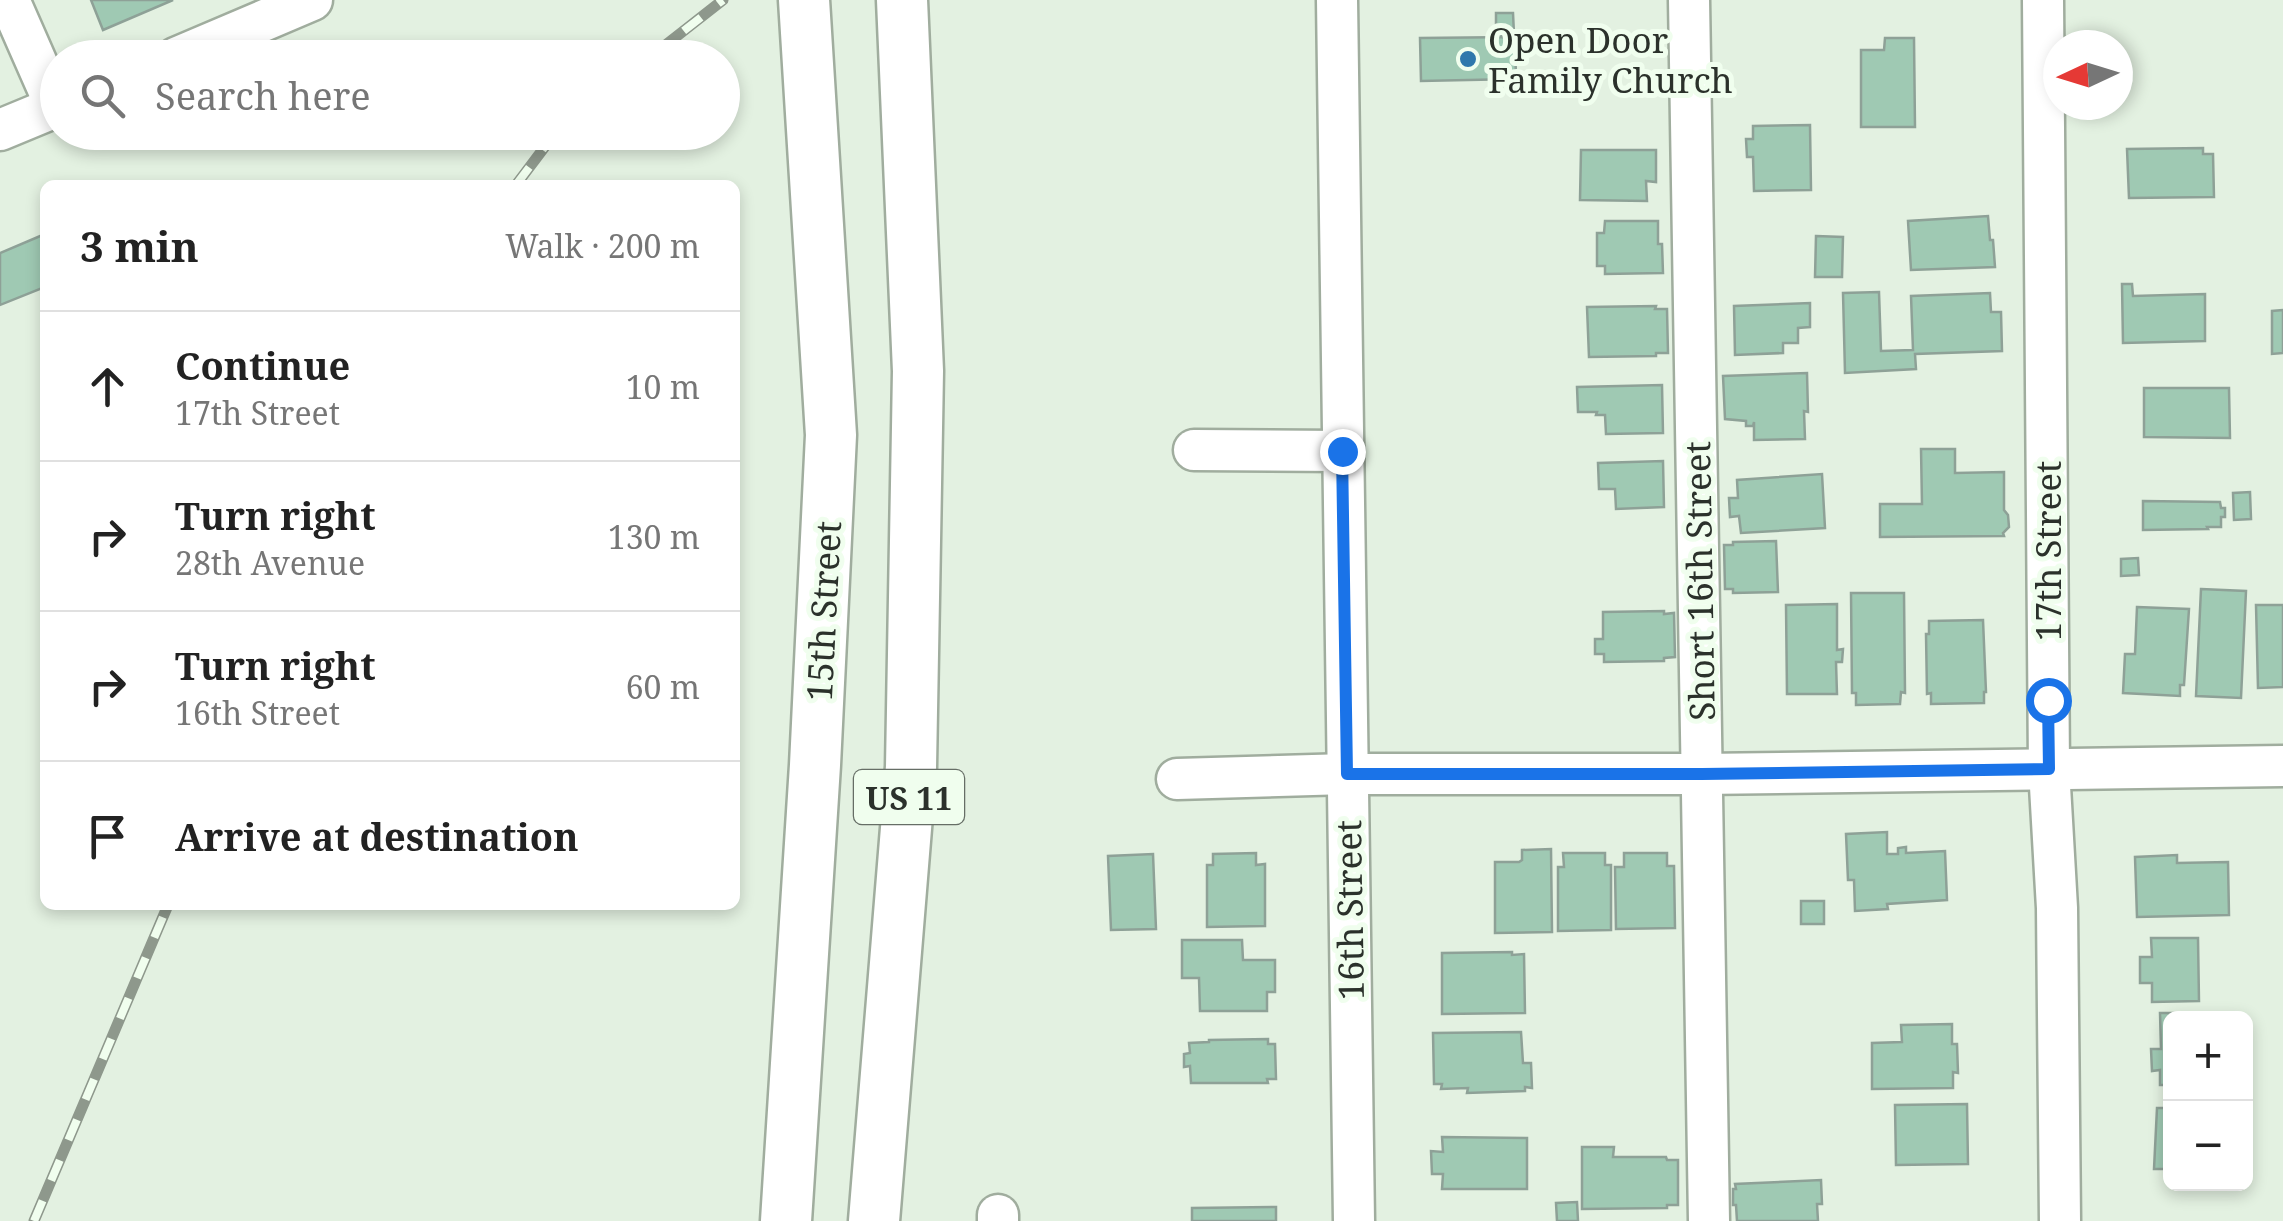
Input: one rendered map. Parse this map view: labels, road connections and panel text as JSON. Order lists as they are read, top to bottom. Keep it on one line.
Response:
{"streets":{"main road":["15th Street","US 11"],"street":["17th Street","Short 16th Street","16th Street"]},"places":["Open Door Family Church"],"north":"left","page":{"search":"Search here","heading":["3 min","Walk · 200 m"],"list":[["Continue","17th Street","10 m"],["Turn right","28th Avenue","130 m"],["Turn right","16th Street","60 m"],"Arrive at destination"],"map_buttons":["+","−"]}}
